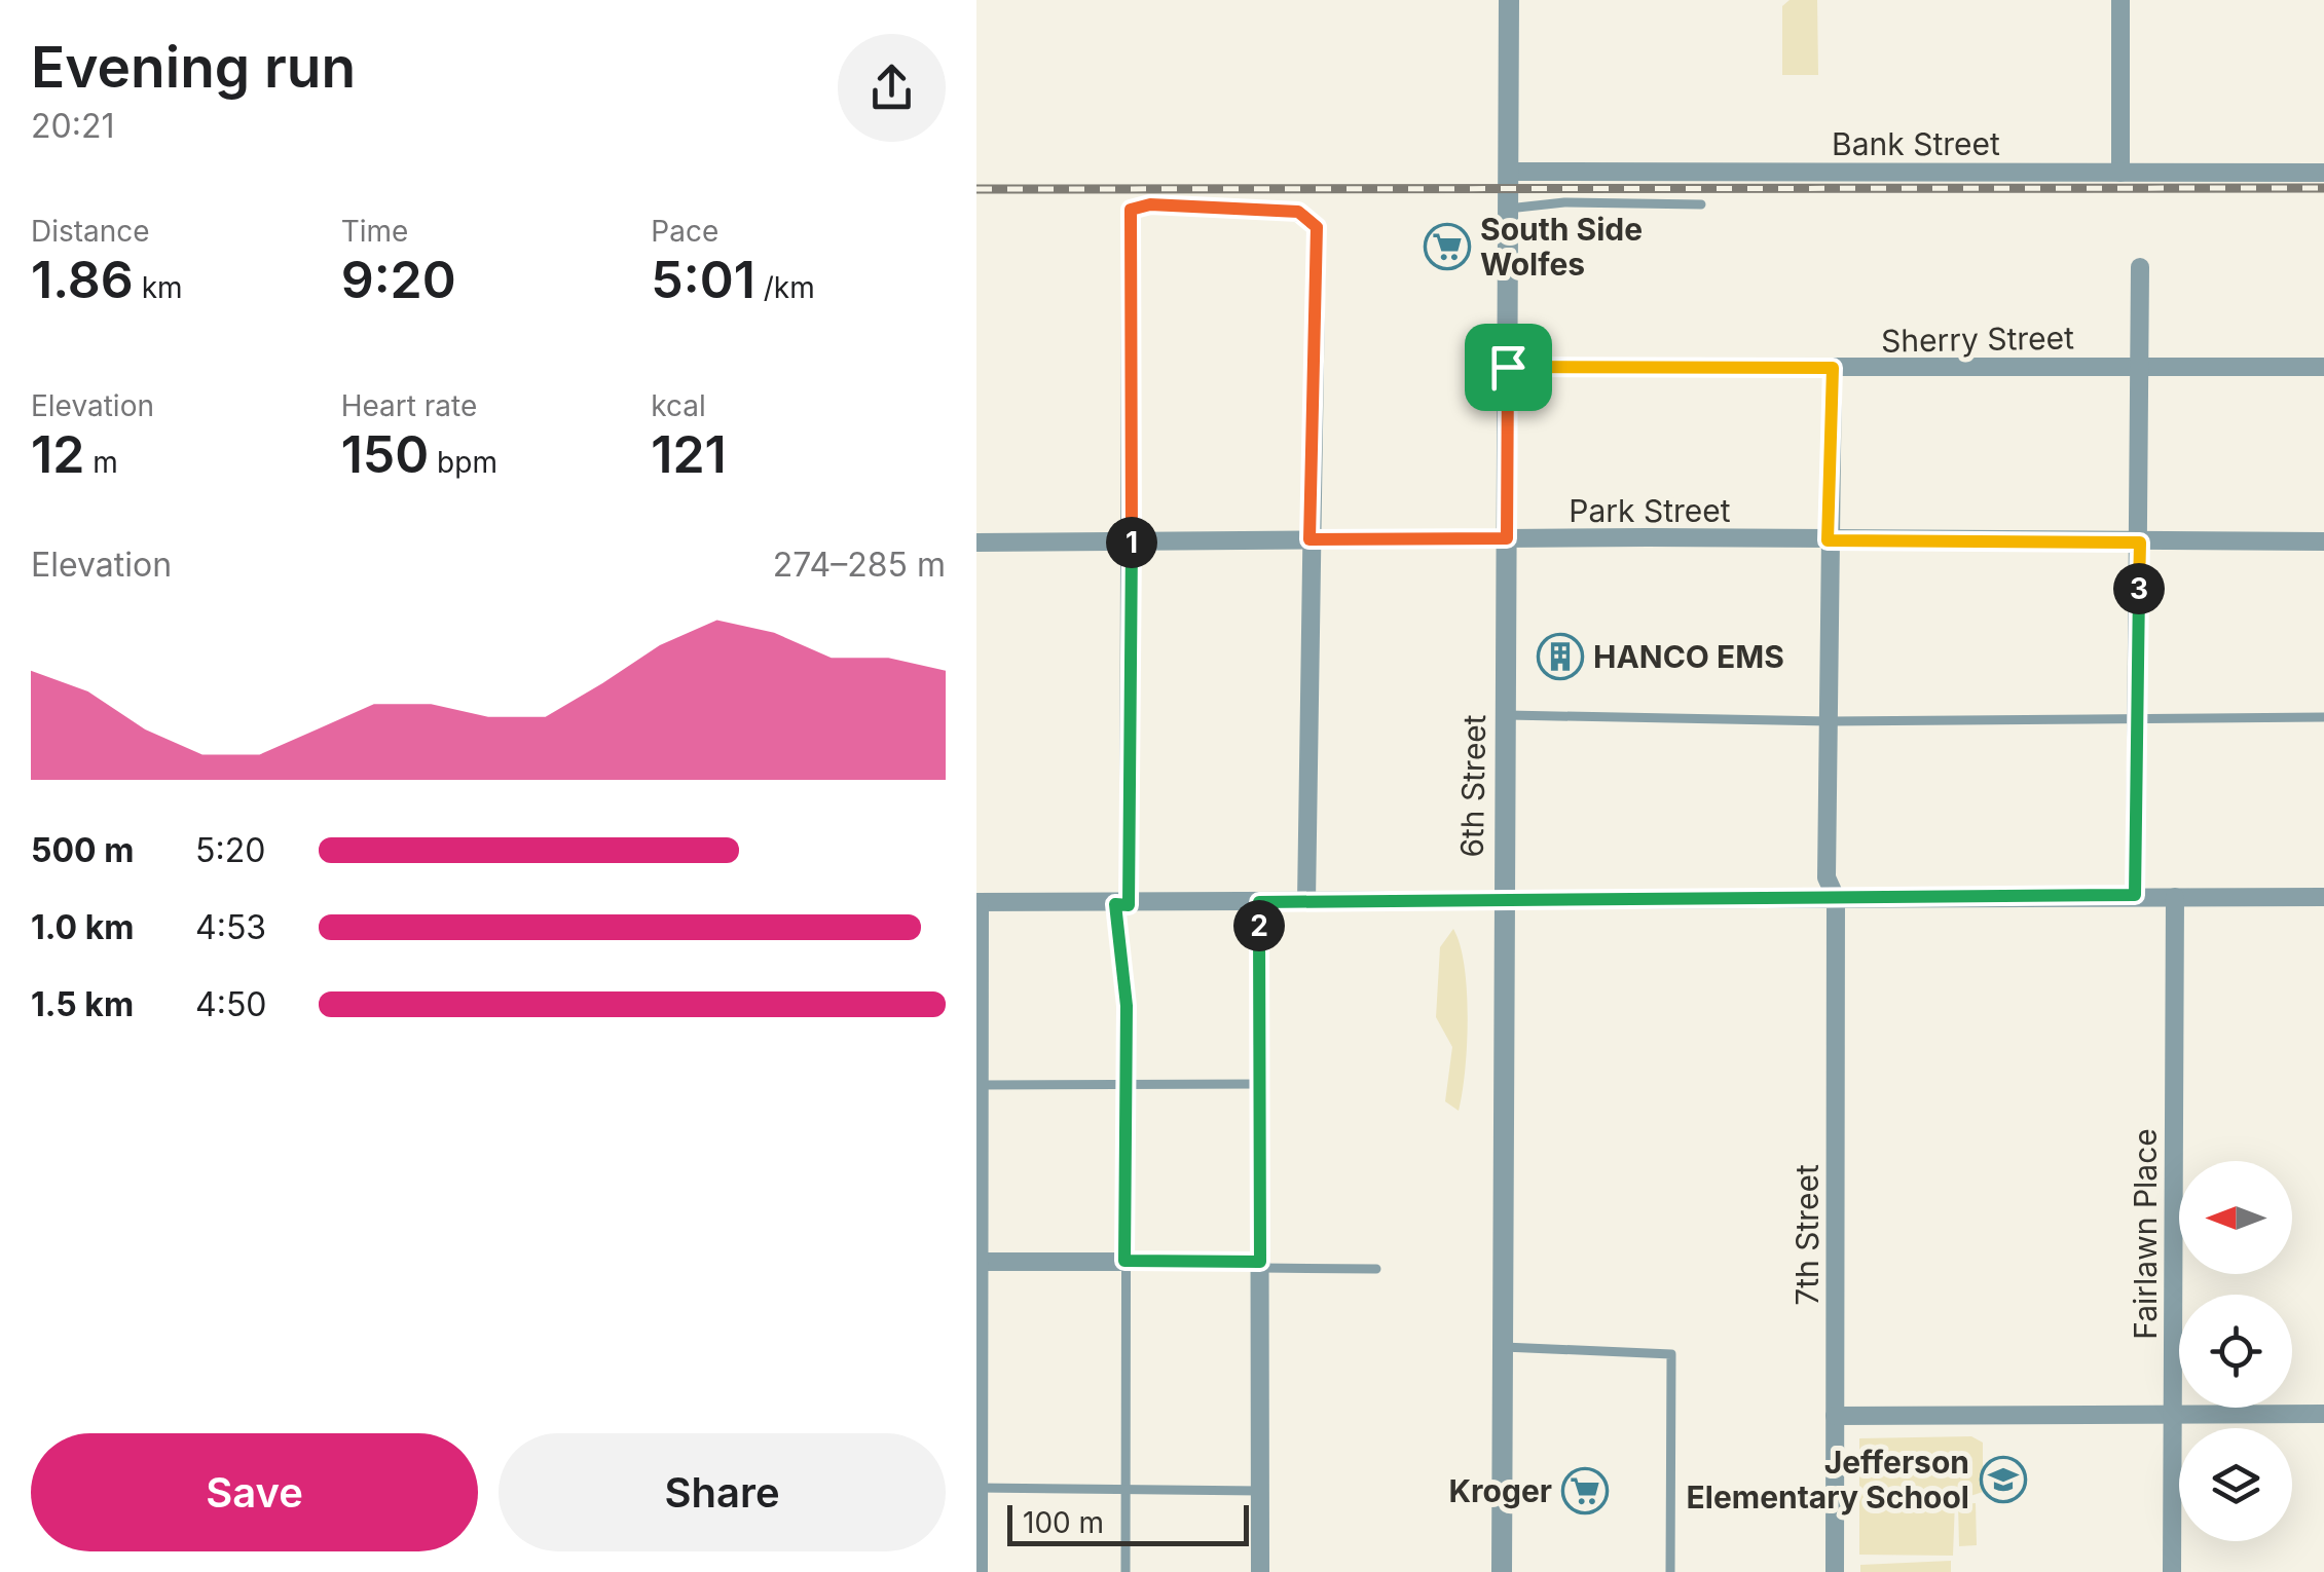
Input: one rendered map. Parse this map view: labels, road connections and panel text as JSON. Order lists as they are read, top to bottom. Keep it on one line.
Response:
{"streets":{"street":["Bank Street","Sherry Street","Park Street","6th Street","Fairlawn Place","7th Street"]},"crossings":[["Bank Street","6th Street"],["Sherry Street","6th Street"],["Sherry Street","7th Street"],["Park Street","6th Street"],["Park Street","7th Street"]],"places":{"supermarket":["South Side Wolfes","Kroger"],"building":["HANCO EMS"],"school or university":["Jefferson Elementary School"]},"scale_bar":"100 m","north":"left","page":{"heading":["Evening run","20:21"],"stats":[["Distance","1.86 km"],["Time","9:20"],["Pace","5:01 /km"],["Elevation","12 m"],["Heart rate","150 bpm"],["kcal","121"]],"pins":["1","3","2"],"chart":["Elevation","274–285 m"],"list":[{"name":"500 m","note":"5:20"},{"name":"1.0 km","note":"4:53"},{"name":"1.5 km","note":"4:50"}],"buttons":["Save","Share"],"scale":"100 m"}}
